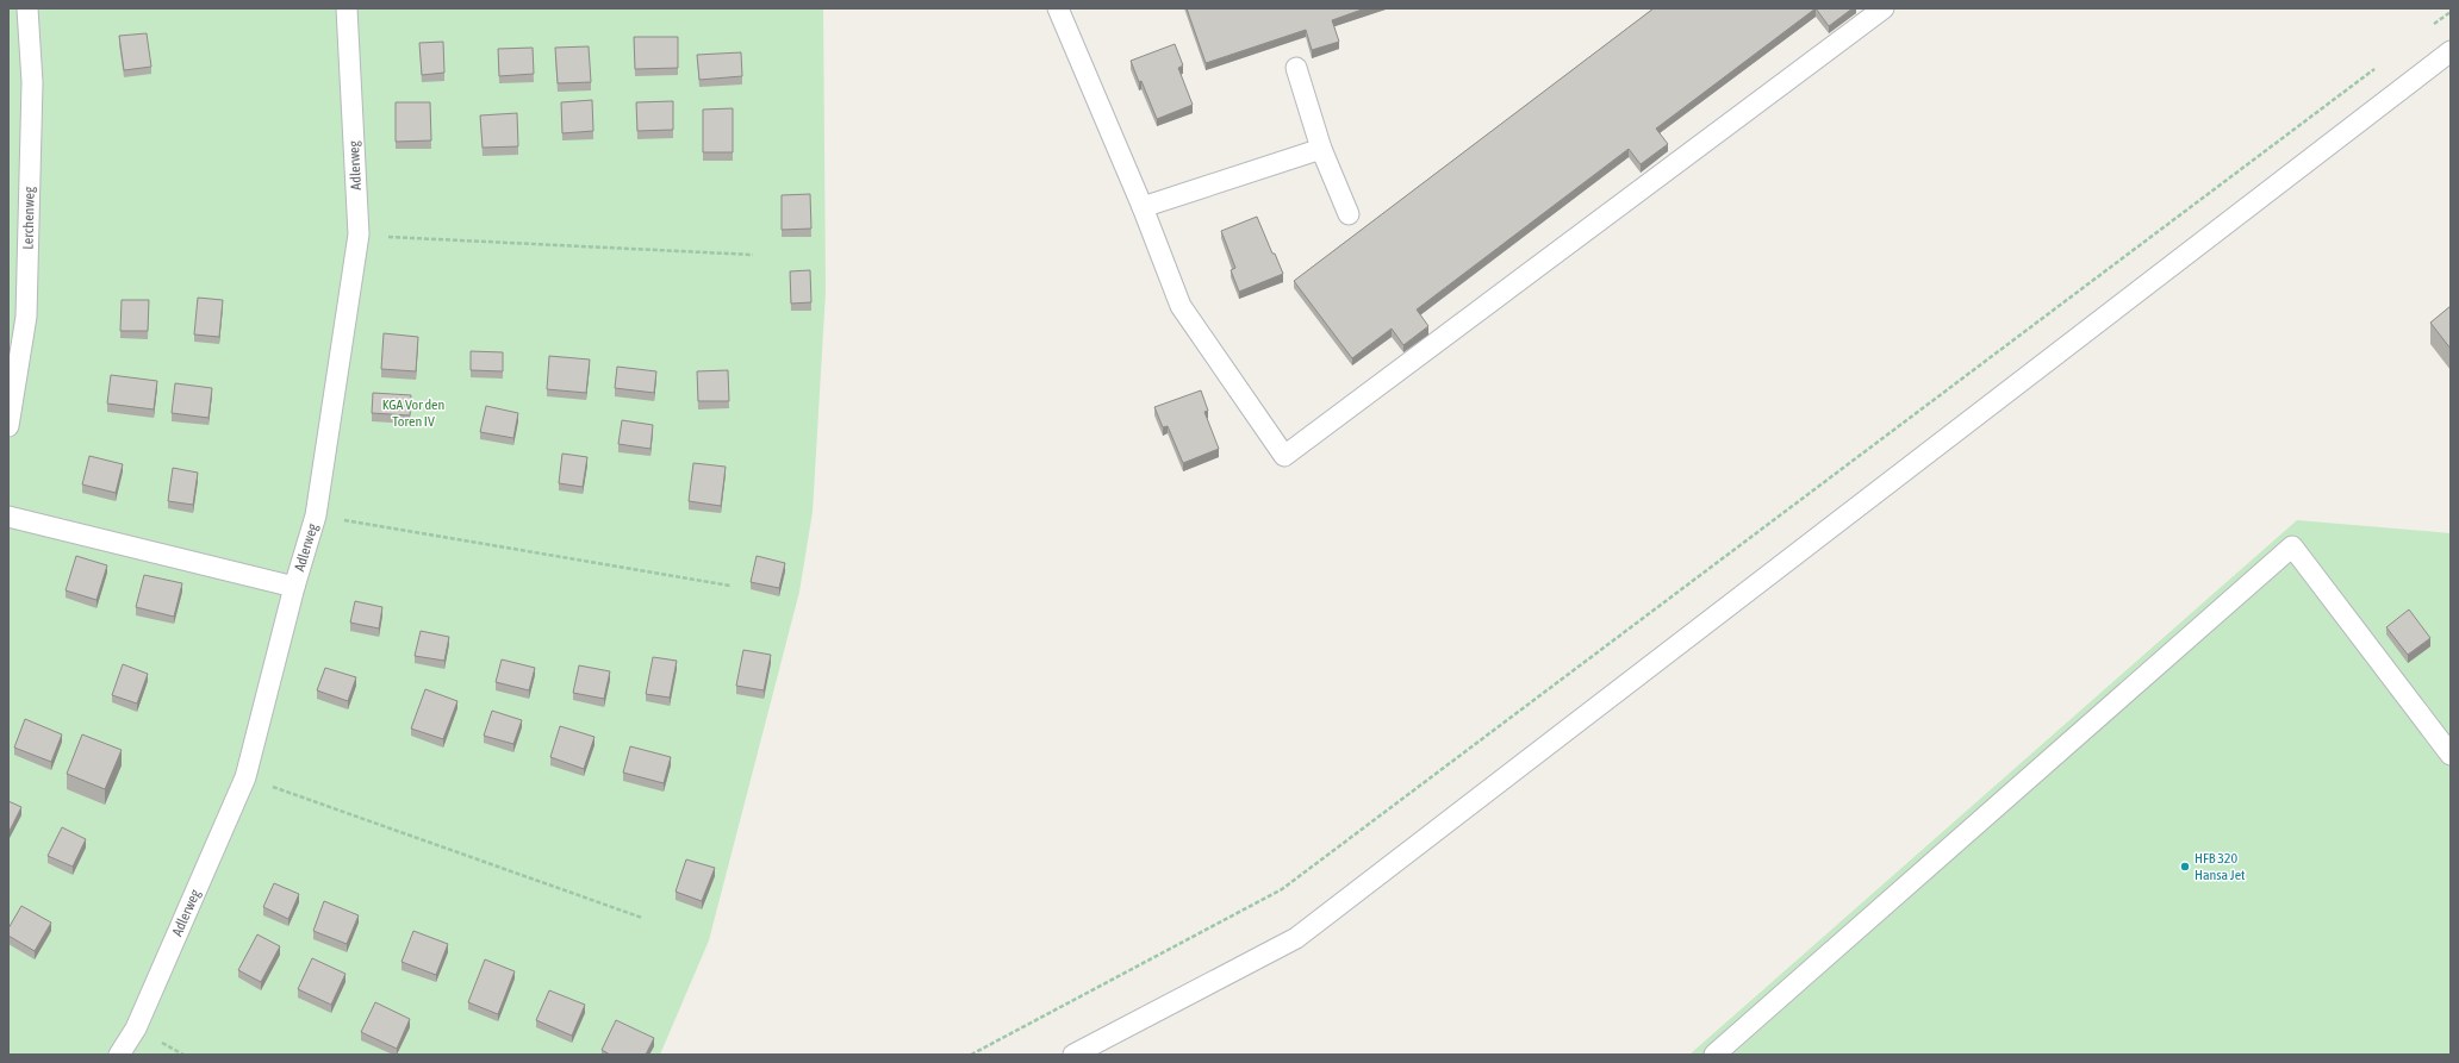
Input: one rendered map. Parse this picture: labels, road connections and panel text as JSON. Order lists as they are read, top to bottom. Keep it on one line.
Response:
{"streets":{"lane":["Adlerweg","Lerchenweg"]},"parks":["KGA Vor den Toren IV"],"places":["HFB 320 Hansa Jet"]}
